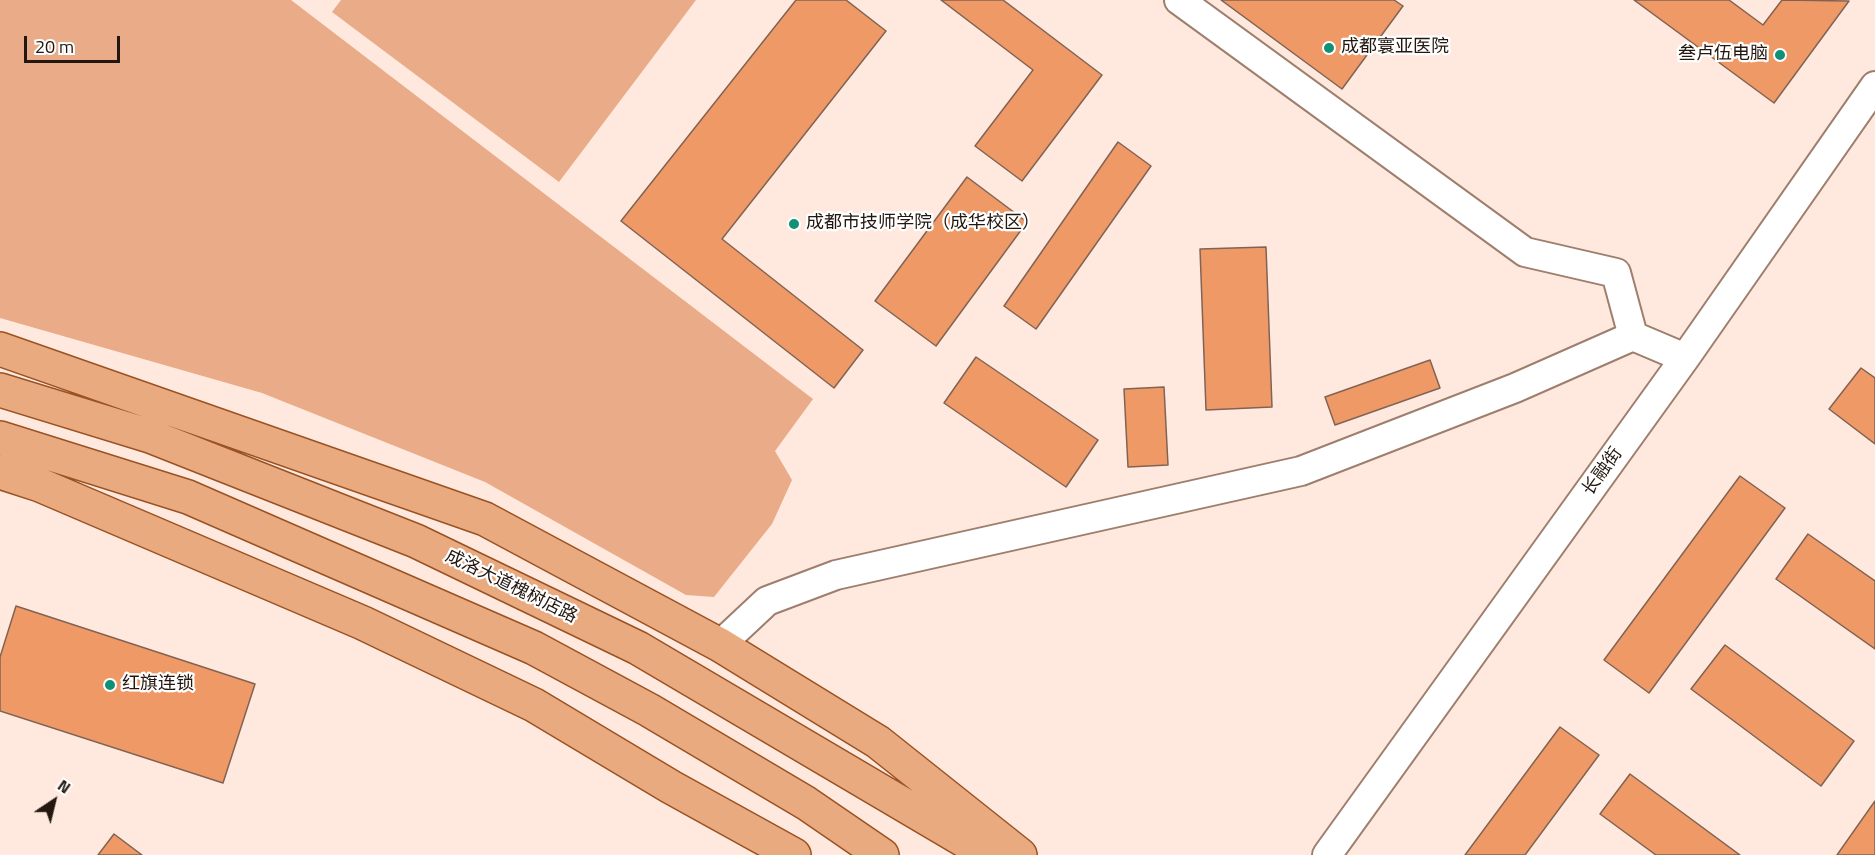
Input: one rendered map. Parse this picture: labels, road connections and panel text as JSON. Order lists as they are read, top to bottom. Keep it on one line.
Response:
{"streets":{"main road":["成洛大道槐树店路"],"street":["长融街"]},"places":["成都寰亚医院","叁卢伍电脑","成都市技师学院（成华校区）","红旗连锁"],"scale_bar":"20 m","north":"top right"}
